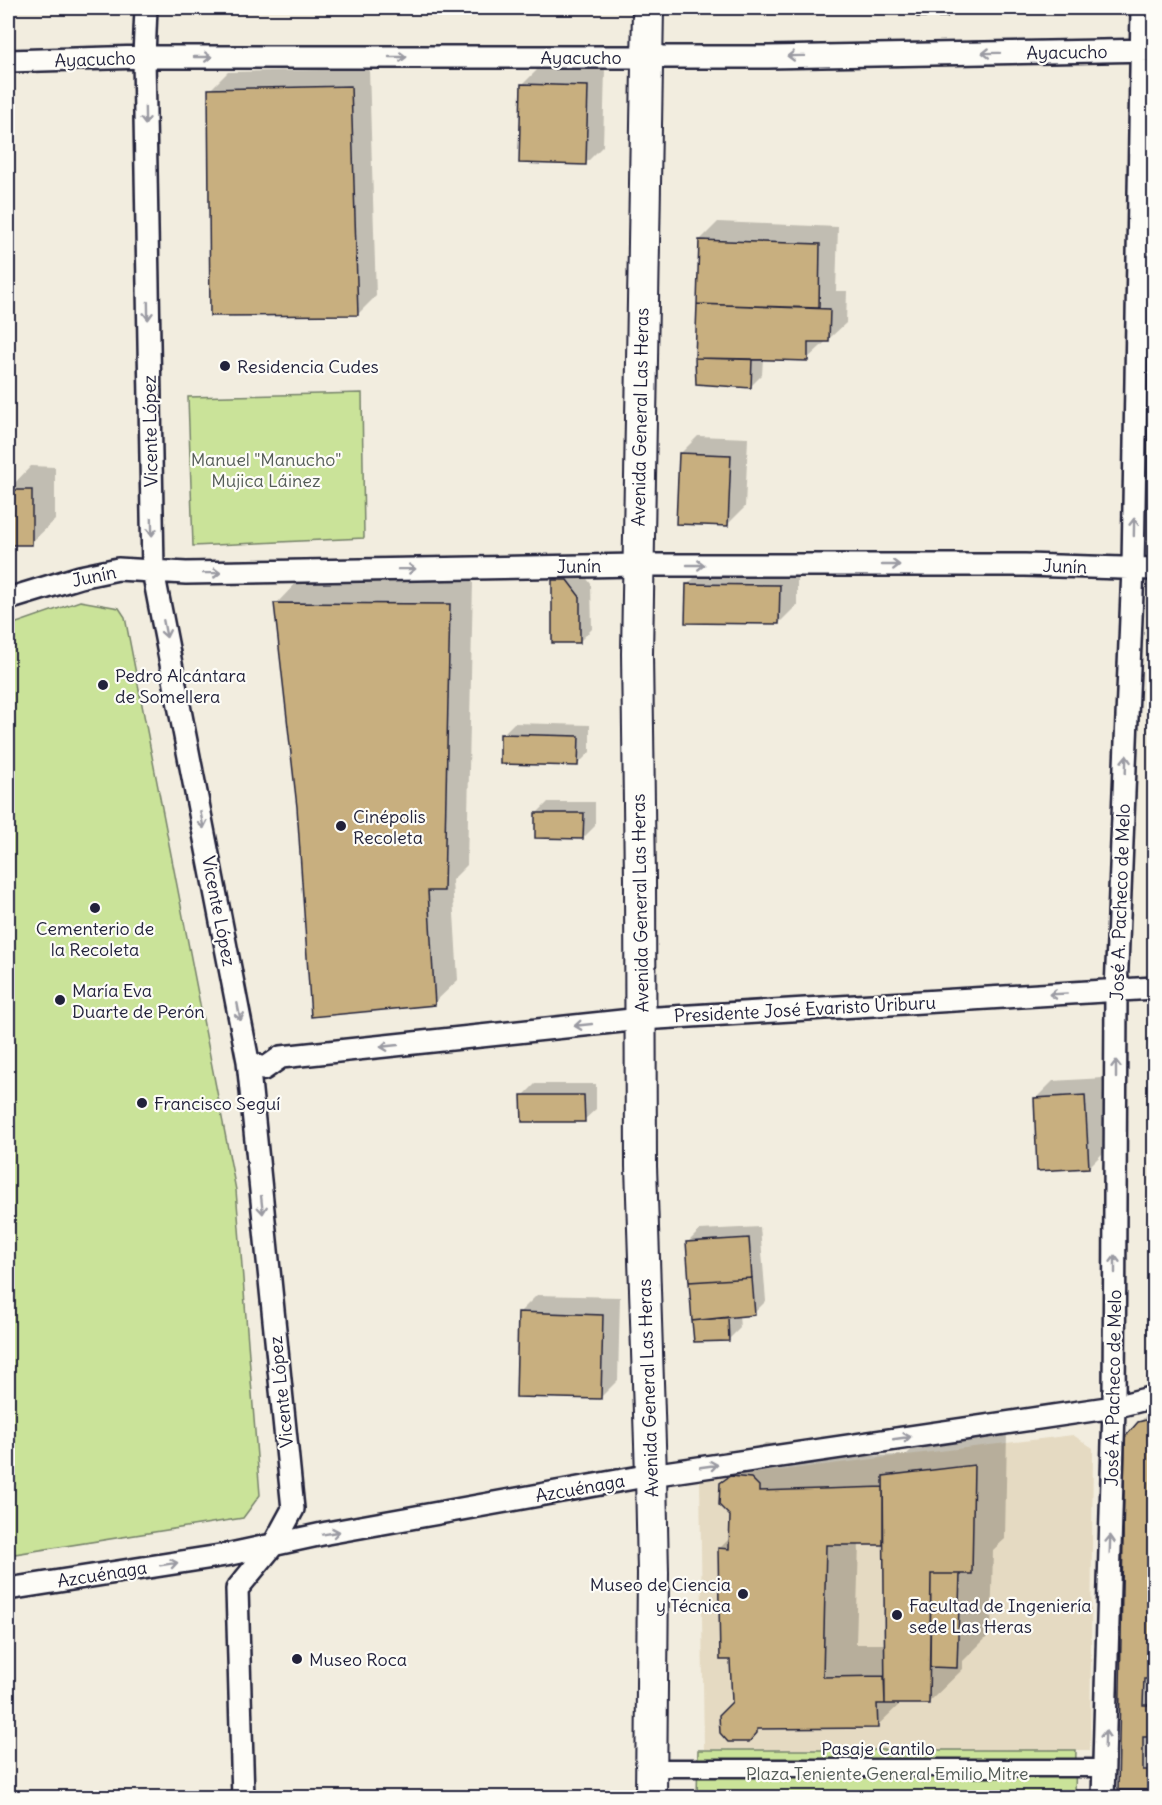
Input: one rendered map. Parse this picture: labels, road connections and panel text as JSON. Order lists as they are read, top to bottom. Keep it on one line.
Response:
{"streets":{"main road":["Avenida General Las Heras"],"street":["Ayacucho","Vicente López","Junín","José A. Pacheco de Melo","Presidente José Evaristo Uriburu","Azcuénaga","Pasaje Cantilo"]},"crossings":[["Ayacucho","Avenida General Las Heras"],["Ayacucho","Vicente López"],["Ayacucho","José A. Pacheco de Melo"],["Avenida General Las Heras","Junín"],["Avenida General Las Heras","Presidente José Evaristo Uriburu"],["Avenida General Las Heras","Azcuénaga"],["Avenida General Las Heras","Pasaje Cantilo"],["Vicente López","Junín"],["Vicente López","Presidente José Evaristo Uriburu"],["Vicente López","Azcuénaga"],["Junín","José A. Pacheco de Melo"],["José A. Pacheco de Melo","Presidente José Evaristo Uriburu"],["José A. Pacheco de Melo","Azcuénaga"],["José A. Pacheco de Melo","Pasaje Cantilo"]],"one_way":["Vicente López","Junín","José A. Pacheco de Melo","Presidente José Evaristo Uriburu","Azcuénaga"],"parks":["Manuel \"Manucho\" Mujica Láinez","Plaza Teniente General Emilio Mitre"],"places":["Residencia Cudes","Pedro Alcántara de Somellera","Cinépolis Recoleta","Cementerio de la Recoleta","María Eva Duarte de Perón","Francisco Seguí","Museo de Ciencia y Técnica","Facultad de Ingeniería sede Las Heras","Museo Roca"]}
